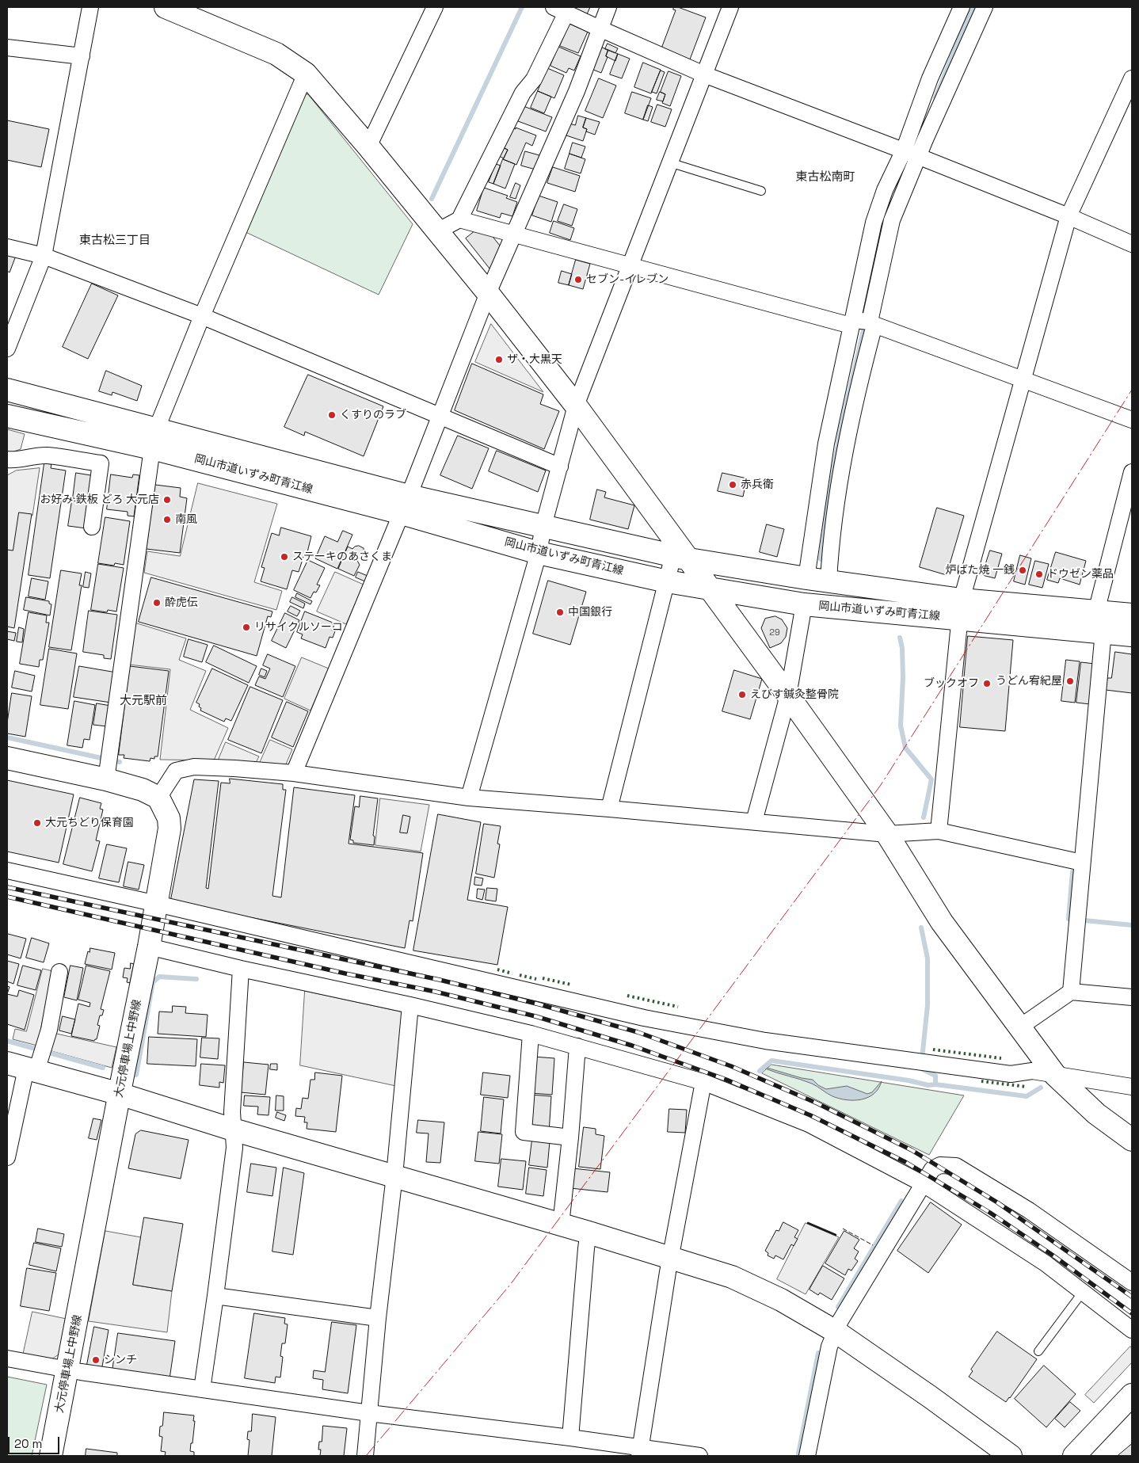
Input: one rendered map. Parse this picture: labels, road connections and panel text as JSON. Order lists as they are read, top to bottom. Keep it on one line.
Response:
{"streets":{"street":["岡山市道いずみ町青江線","大元停車場上中野線"]},"districts":["東古松南町","東古松三丁目","大元駅前"],"places":["セブン-イレブン","ザ・大黒天","くすりのラブ","赤兵衛","お好み 鉄板 どろ 大元店","南風","ステーキのあさくま","炉ばた焼 一銭","ドウゼン薬品","酔虎伝","中国銀行","リサイクルソーコ","うどん宥紀屋","ブックオフ","えびす鍼灸整骨院","大元ちどり保育園","シンチ"],"house_numbers":["29"],"scale_bar":"20 m"}
